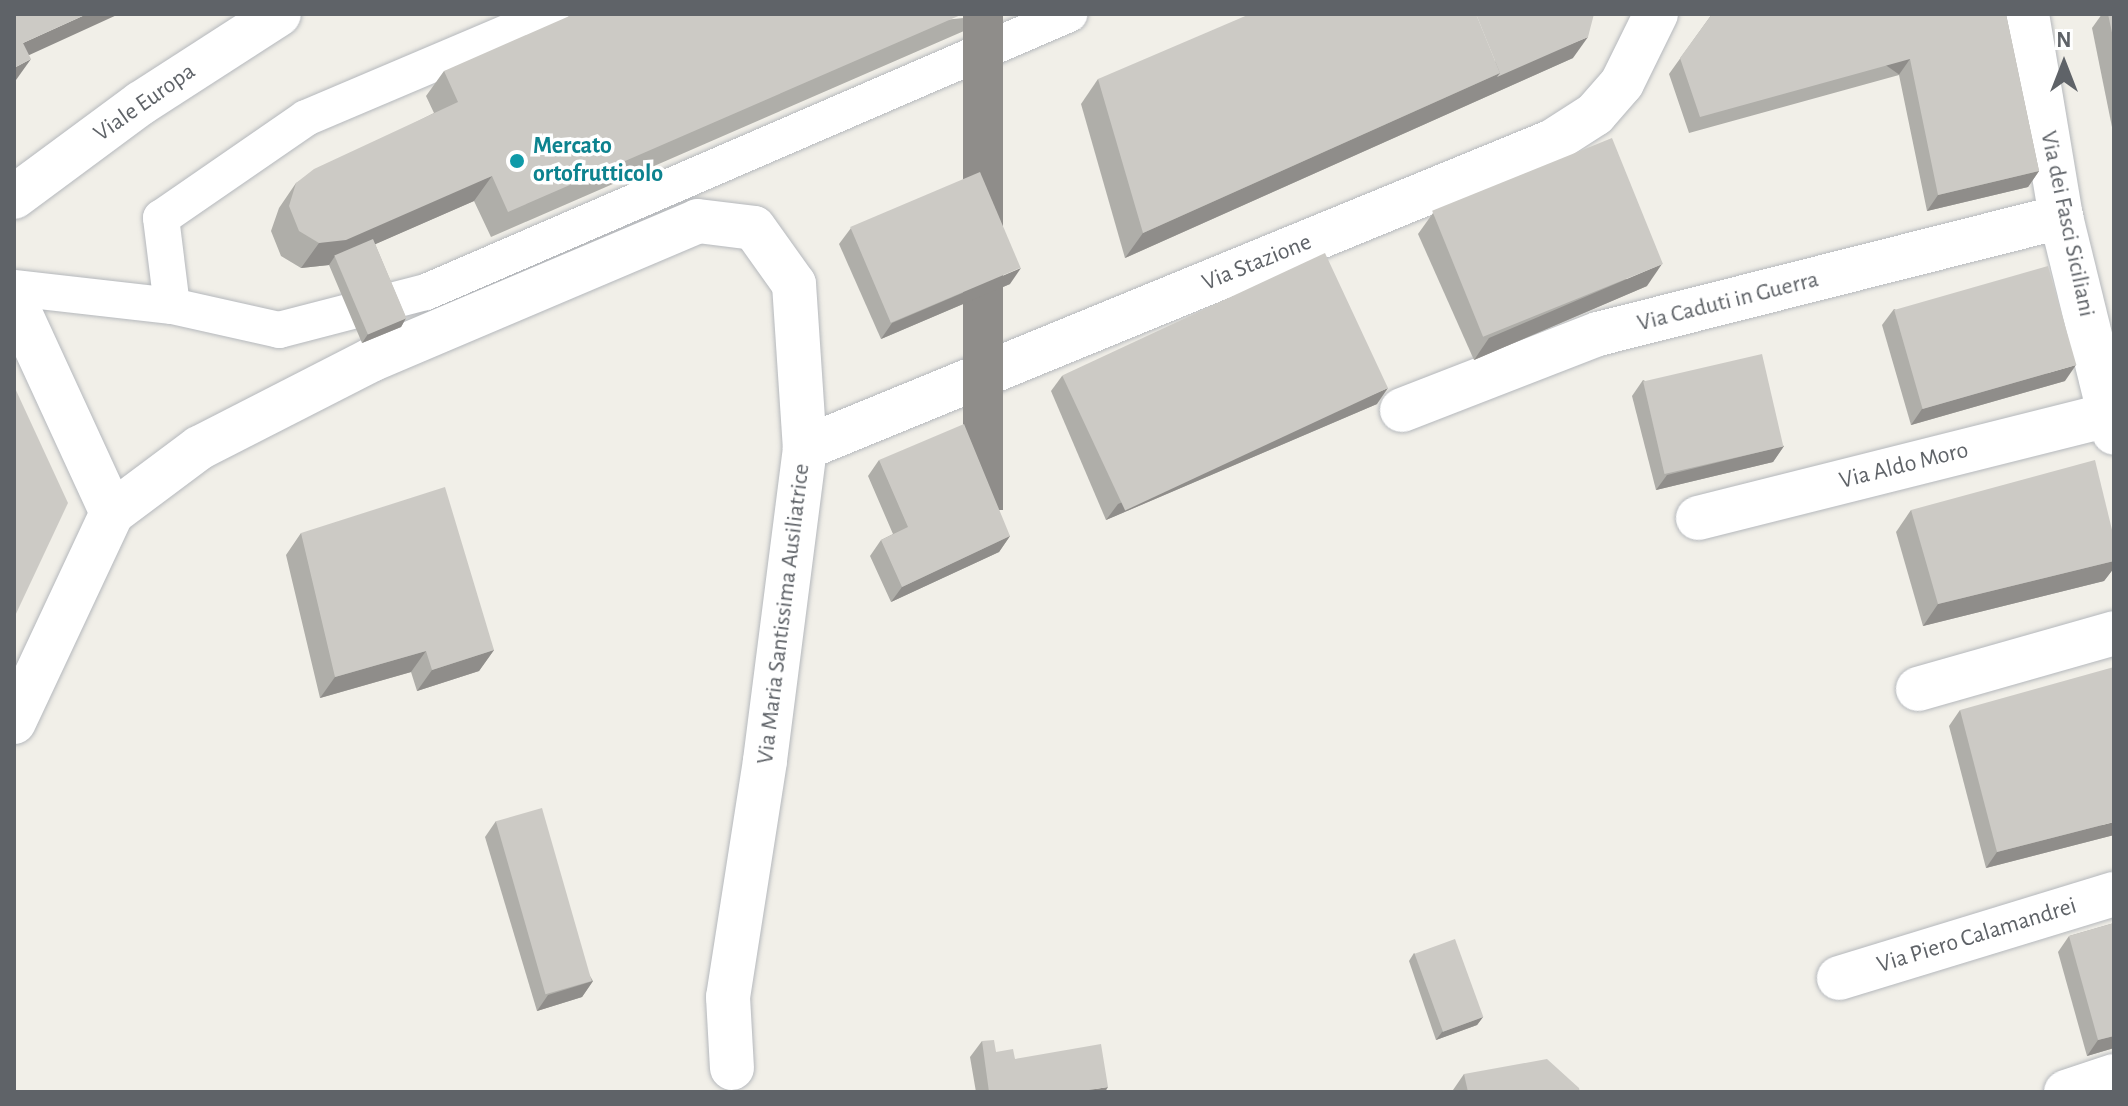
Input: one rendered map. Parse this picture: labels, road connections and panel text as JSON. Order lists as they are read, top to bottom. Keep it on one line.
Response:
{"streets":{"street":["Viale Europa","Via dei Fasci Siciliani","Via Stazione","Via Caduti in Guerra","Via Aldo Moro","Via Maria Santissima Ausiliatrice","Via Piero Calamandrei"]},"crossings":[["Via dei Fasci Siciliani","Via Caduti in Guerra"],["Via dei Fasci Siciliani","Via Aldo Moro"],["Via Stazione","Via Maria Santissima Ausiliatrice"]],"places":["Mercato ortofrutticolo"],"north":"top"}
